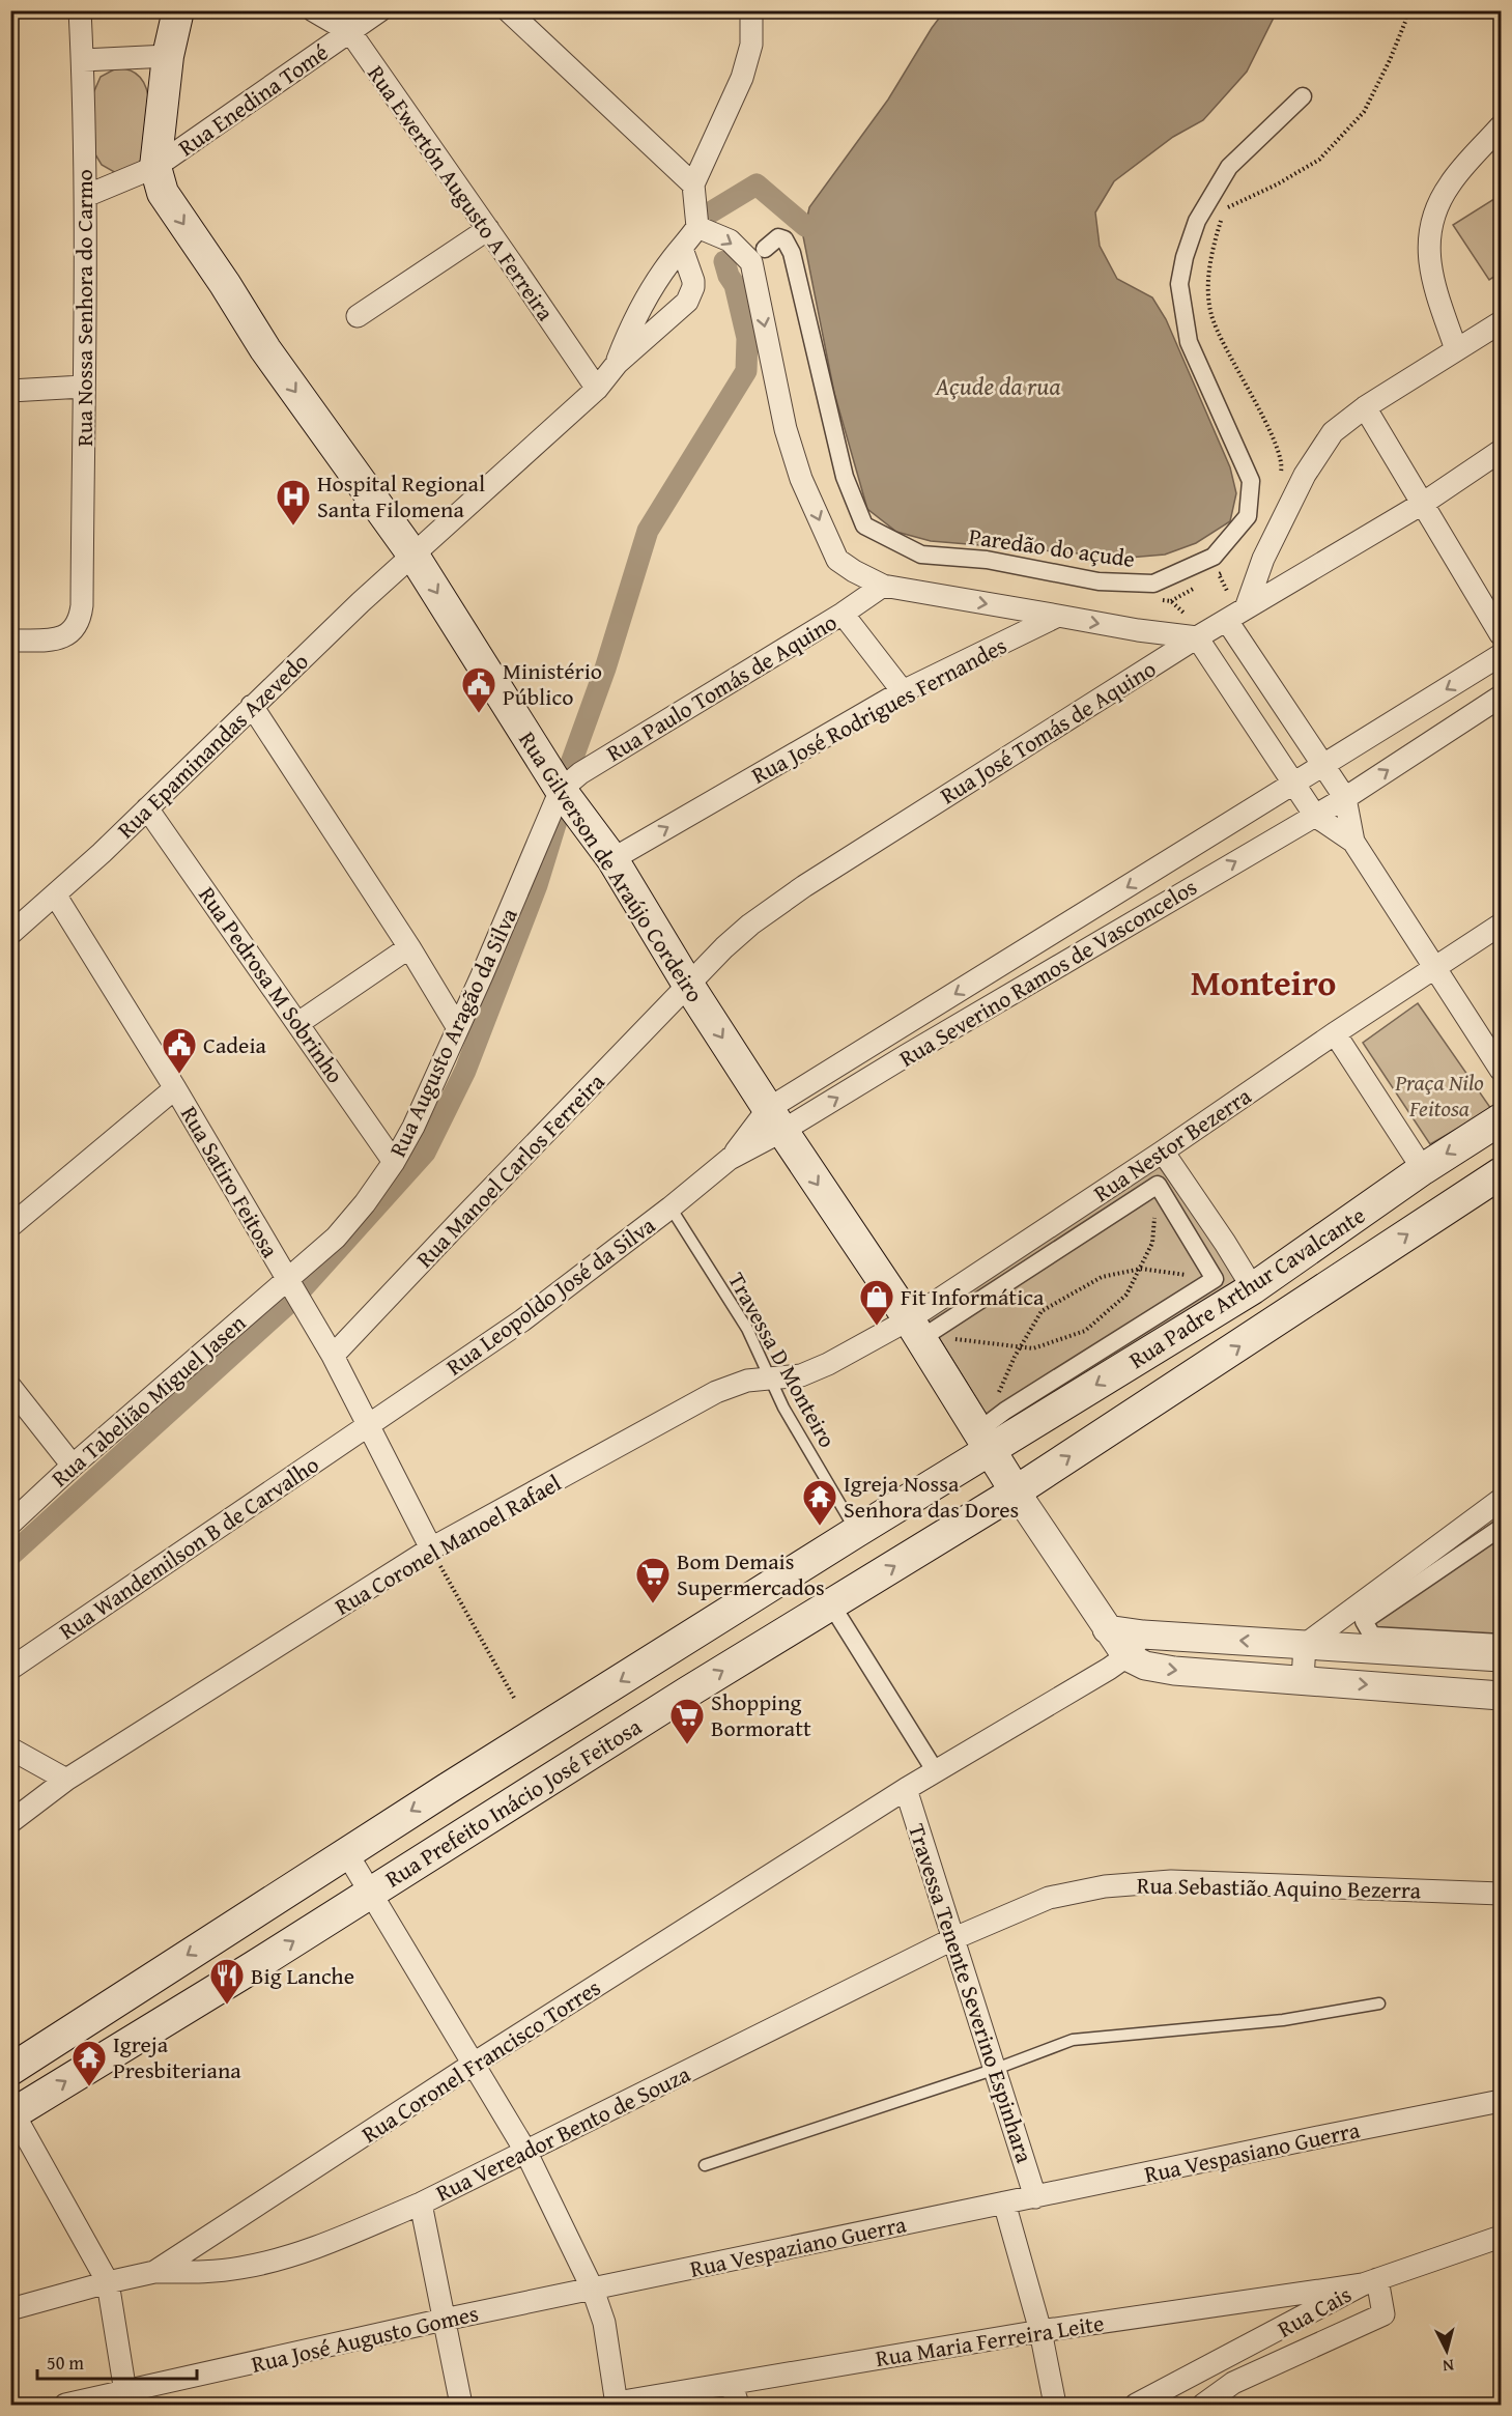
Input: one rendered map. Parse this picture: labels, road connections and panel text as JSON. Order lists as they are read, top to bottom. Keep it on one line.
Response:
{"streets":{"main road":["Rua Gilverson de Araújo Cordeiro","Rua Padre Arthur Cavalcante","Rua Prefeito Inácio José Feitosa"],"street":["Rua Enedina Tomé","Rua Ewertón Augusto A Ferreira","Rua Nossa Senhora do Carmo","Paredão do açude","Rua Paulo Tomás de Aquino","Rua José Rodrigues Fernandes","Rua José Tomás de Aquino","Rua Epaminandas Azevedo","Rua Severino Ramos de Vasconcelos","Rua Pedrosa M Sobrinho","Rua Augusto Aragão da Silva","Rua Nestor Bezerra","Rua Manoel Carlos Ferreira","Rua Satiro Feitosa","Rua Leopoldo José da Silva","Rua Tabelião Miguel Jasen","Rua Coronel Manoel Rafael","Rua Wandemilson B de Carvalho","Rua Sebastião Aquino Bezerra","Travessa Tenente Severino Espinhara","Rua Coronel Francisco Torres","Rua Vereador Bento de Souza","Rua Vespasiano Guerra","Rua Vespaziano Guerra","Rua Cais","Rua José Augusto Gomes","Rua Maria Ferreira Leite"],"lane":["Travessa D Monteiro"]},"crossings":[["Rua Enedina Tomé","Rua Ewertón Augusto A Ferreira"],["Rua Enedina Tomé","Rua Nossa Senhora do Carmo"],["Rua Enedina Tomé","Rua Gilverson de Araújo Cordeiro"],["Rua Ewertón Augusto A Ferreira","Rua Epaminandas Azevedo"],["Rua Paulo Tomás de Aquino","Rua Gilverson de Araújo Cordeiro"],["Rua Paulo Tomás de Aquino","Rua Augusto Aragão da Silva"],["Rua José Rodrigues Fernandes","Rua Gilverson de Araújo Cordeiro"],["Rua José Tomás de Aquino","Rua Gilverson de Araújo Cordeiro"],["Rua José Tomás de Aquino","Rua Manoel Carlos Ferreira"],["Rua Epaminandas Azevedo","Rua Gilverson de Araújo Cordeiro"],["Rua Epaminandas Azevedo","Rua Pedrosa M Sobrinho"],["Rua Epaminandas Azevedo","Rua Satiro Feitosa"],["Rua Gilverson de Araújo Cordeiro","Rua Severino Ramos de Vasconcelos"],["Rua Gilverson de Araújo Cordeiro","Rua Augusto Aragão da Silva"],["Rua Gilverson de Araújo Cordeiro","Rua Nestor Bezerra"],["Rua Gilverson de Araújo Cordeiro","Rua Manoel Carlos Ferreira"],["Rua Gilverson de Araújo Cordeiro","Rua Padre Arthur Cavalcante"],["Rua Gilverson de Araújo Cordeiro","Rua Leopoldo José da Silva"],["Rua Gilverson de Araújo Cordeiro","Rua Coronel Manoel Rafael"],["Rua Gilverson de Araújo Cordeiro","Rua Prefeito Inácio José Feitosa"],["Rua Severino Ramos de Vasconcelos","Rua Leopoldo José da Silva"],["Rua Pedrosa M Sobrinho","Rua Augusto Aragão da Silva"],["Rua Augusto Aragão da Silva","Rua Satiro Feitosa"],["Rua Augusto Aragão da Silva","Rua Tabelião Miguel Jasen"],["Rua Nestor Bezerra","Rua Coronel Manoel Rafael"],["Rua Manoel Carlos Ferreira","Rua Satiro Feitosa"],["Rua Satiro Feitosa","Rua Leopoldo José da Silva"],["Rua Satiro Feitosa","Rua Tabelião Miguel Jasen"],["Rua Satiro Feitosa","Rua Coronel Manoel Rafael"],["Rua Satiro Feitosa","Rua Wandemilson B de Carvalho"],["Rua Padre Arthur Cavalcante","Rua Prefeito Inácio José Feitosa"],["Rua Leopoldo José da Silva","Travessa D Monteiro"],["Rua Leopoldo José da Silva","Rua Wandemilson B de Carvalho"],["Travessa D Monteiro","Rua Coronel Manoel Rafael"],["Travessa D Monteiro","Rua Prefeito Inácio José Feitosa"],["Rua Sebastião Aquino Bezerra","Travessa Tenente Severino Espinhara"],["Rua Sebastião Aquino Bezerra","Rua Vereador Bento de Souza"],["Travessa Tenente Severino Espinhara","Rua Coronel Francisco Torres"],["Travessa Tenente Severino Espinhara","Rua Vereador Bento de Souza"],["Travessa Tenente Severino Espinhara","Rua Vespasiano Guerra"],["Rua Coronel Francisco Torres","Rua Vereador Bento de Souza"],["Rua Vespasiano Guerra","Rua Vespaziano Guerra"],["Rua Vespaziano Guerra","Rua José Augusto Gomes"],["Rua Cais","Rua Maria Ferreira Leite"]],"one_way":["Rua José Rodrigues Fernandes","Rua Gilverson de Araújo Cordeiro"],"districts":["Monteiro"],"water":["Açude da rua"],"parks":["Praça Nilo Feitosa"],"places":{"hospital":["Hospital Regional Santa Filomena"],"public building":["Ministério Público","Cadeia"],"shop":["Fit Informática"],"temple":["Igreja Nossa Senhora das Dores","Igreja Presbiteriana"],"supermarket":["Bom Demais Supermercados","Shopping Bormoratt"],"restaurant":["Big Lanche"]},"scale_bar":"50 m","north":"bottom"}
